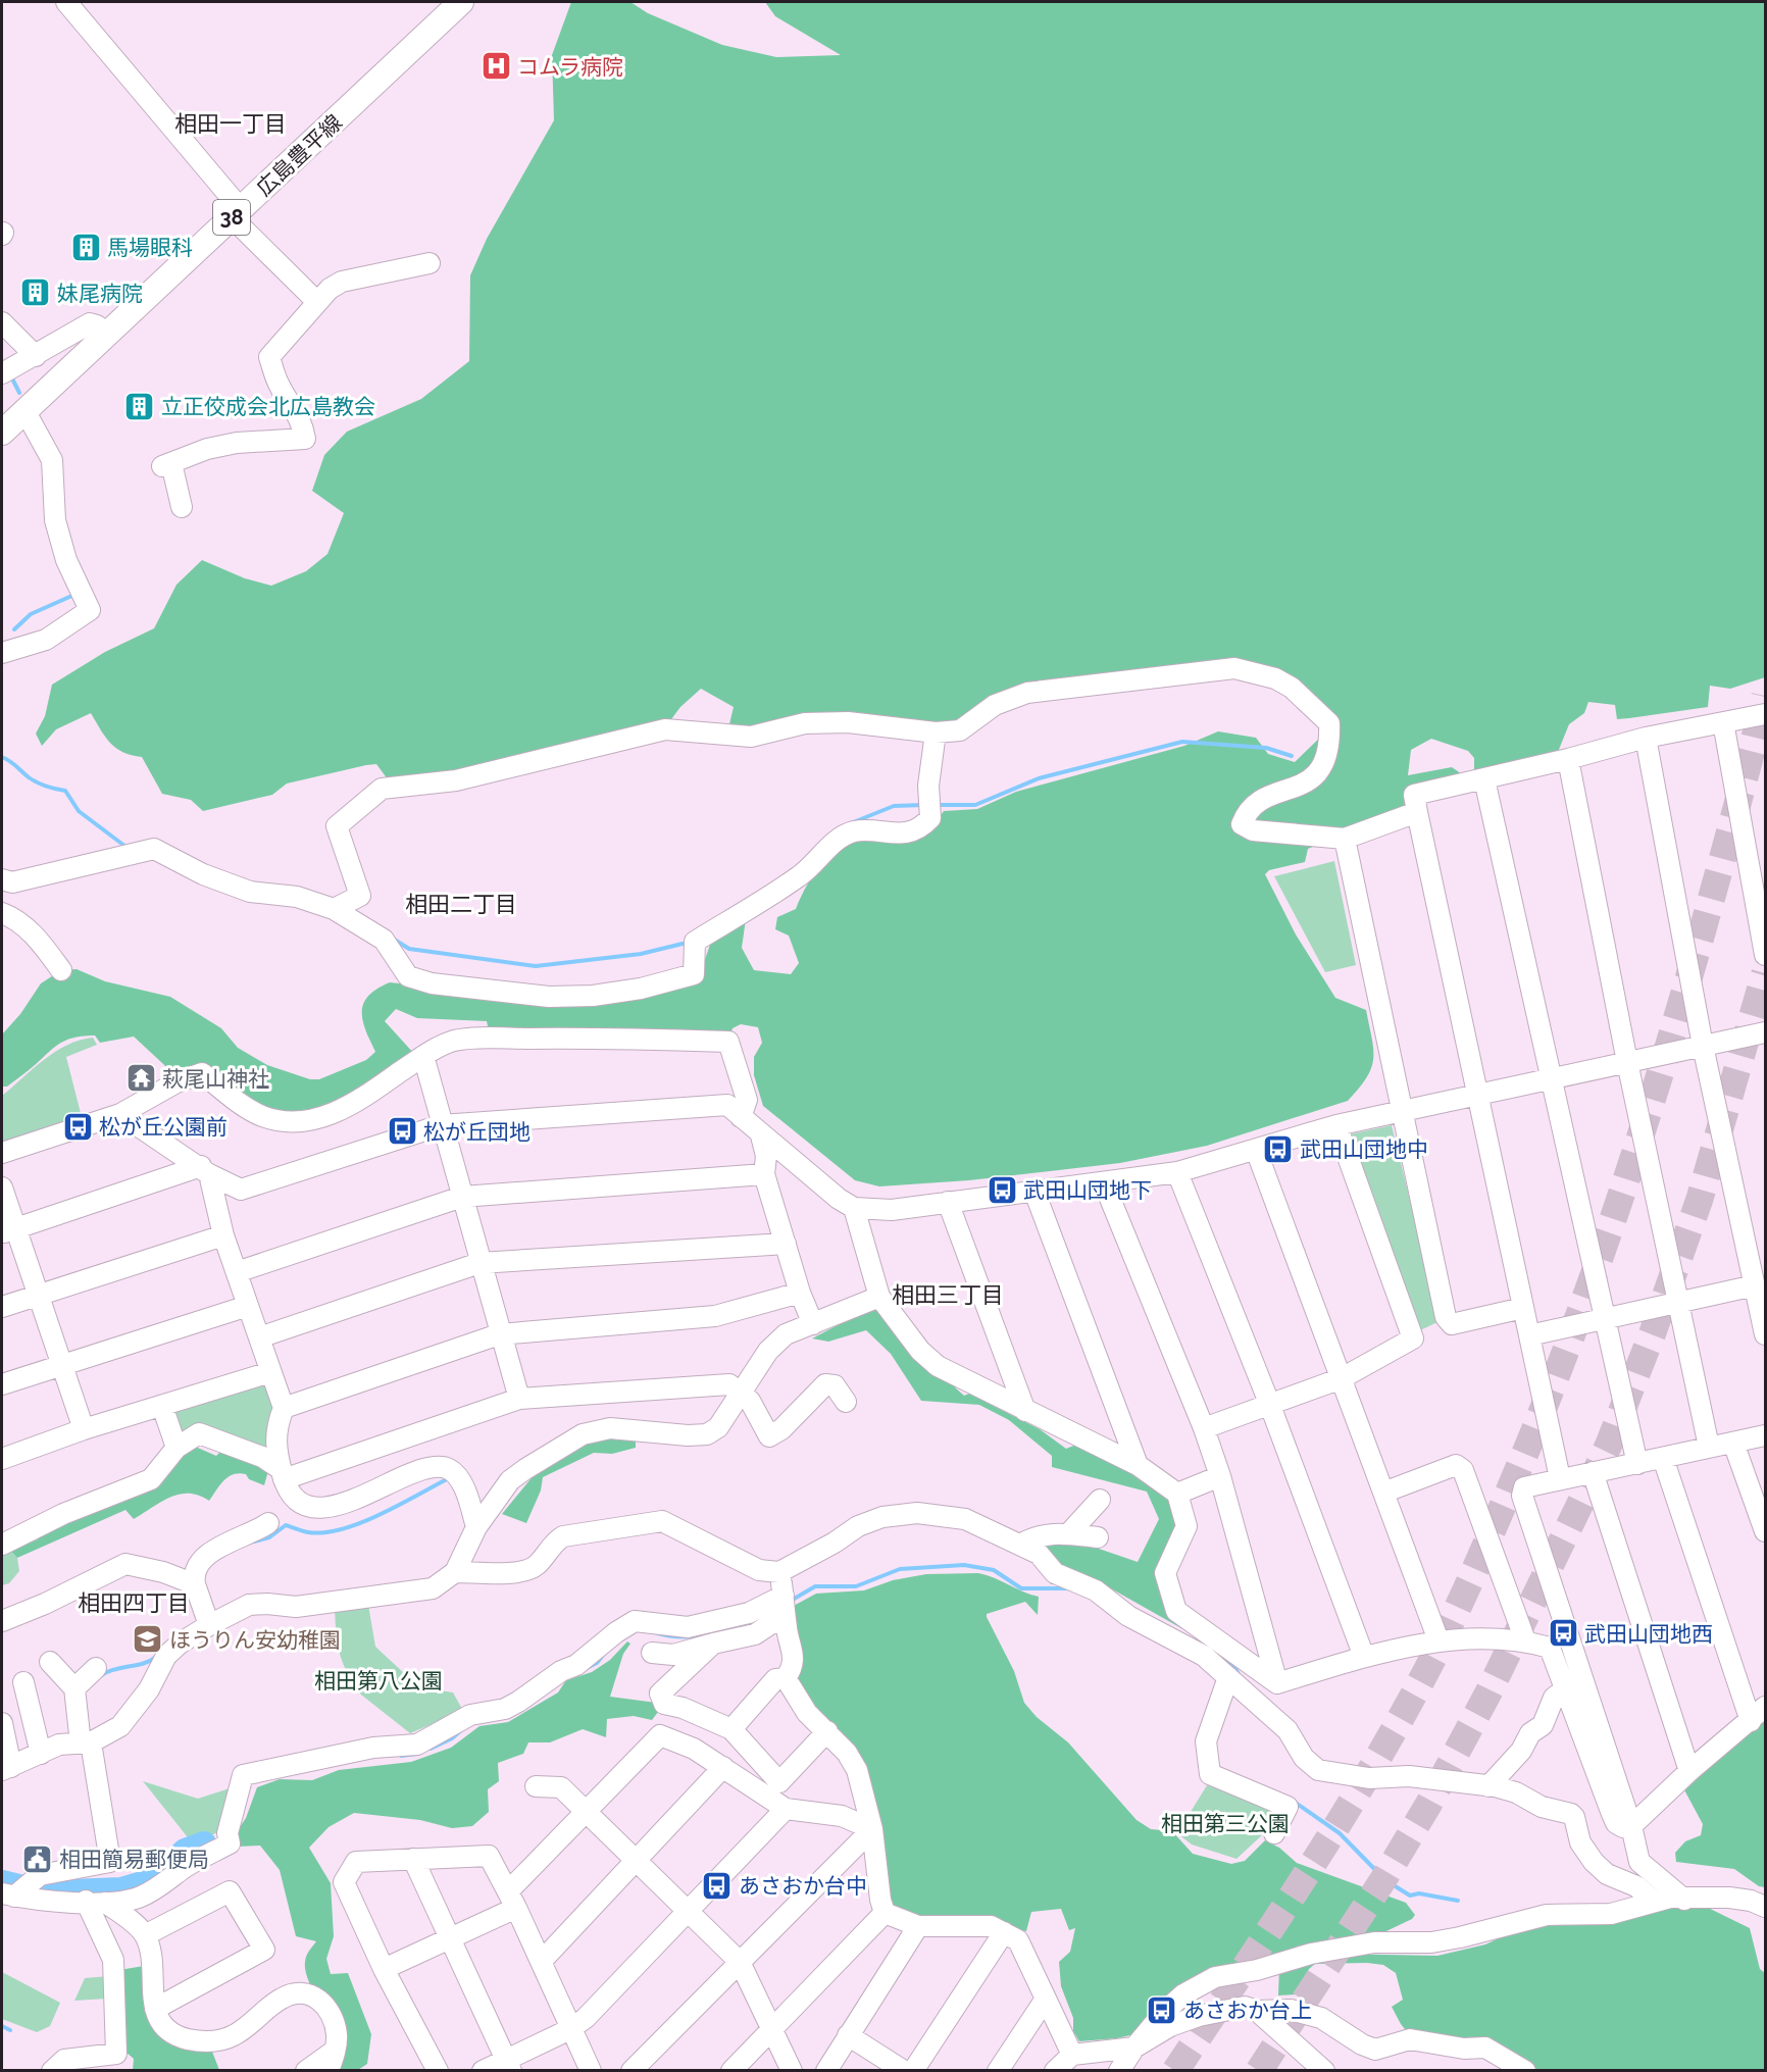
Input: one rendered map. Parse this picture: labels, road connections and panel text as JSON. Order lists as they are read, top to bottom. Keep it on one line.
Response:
{"streets":{"main road":["広島豊平線","38"]},"districts":["相田一丁目","相田二丁目","相田三丁目","相田四丁目"],"parks":["相田第八公園","相田第三公園"],"places":{"hospital":["コムラ病院"],"building":["馬場眼科","妹尾病院","立正佼成会北広島教会"],"temple":["萩尾山神社"],"bus stop":["松が丘公園前","松が丘団地","武田山団地中","武田山団地下","武田山団地西","あさおか台中","あさおか台上"],"school or university":["ほうりん安幼稚園"],"public building":["相田簡易郵便局"]}}
